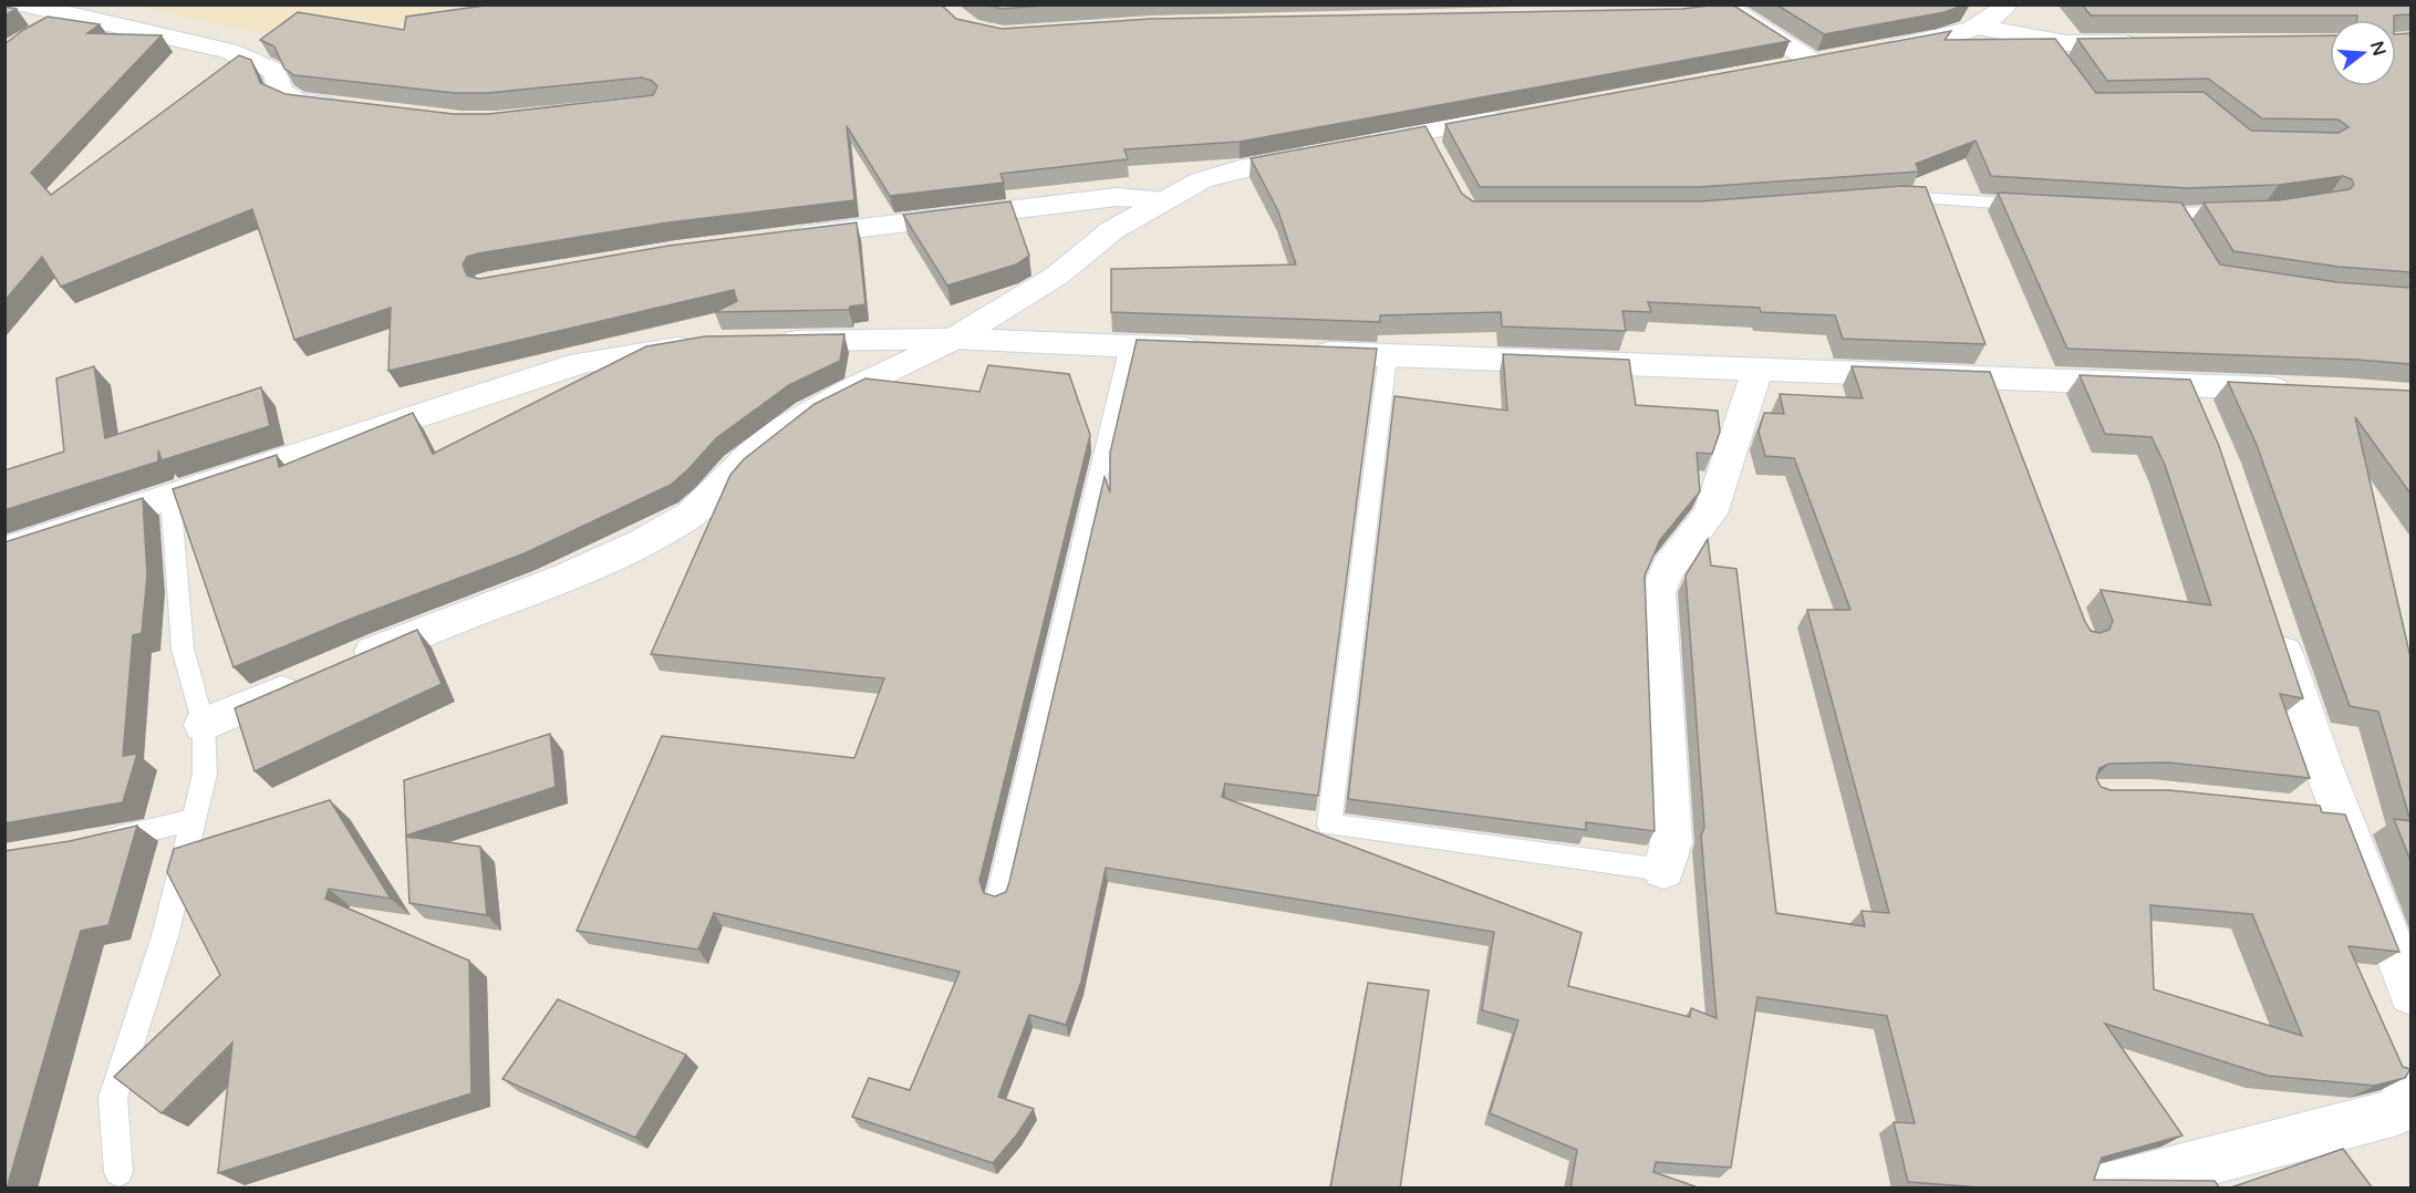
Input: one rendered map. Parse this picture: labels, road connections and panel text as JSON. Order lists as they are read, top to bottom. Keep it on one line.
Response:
{"north":"right"}
